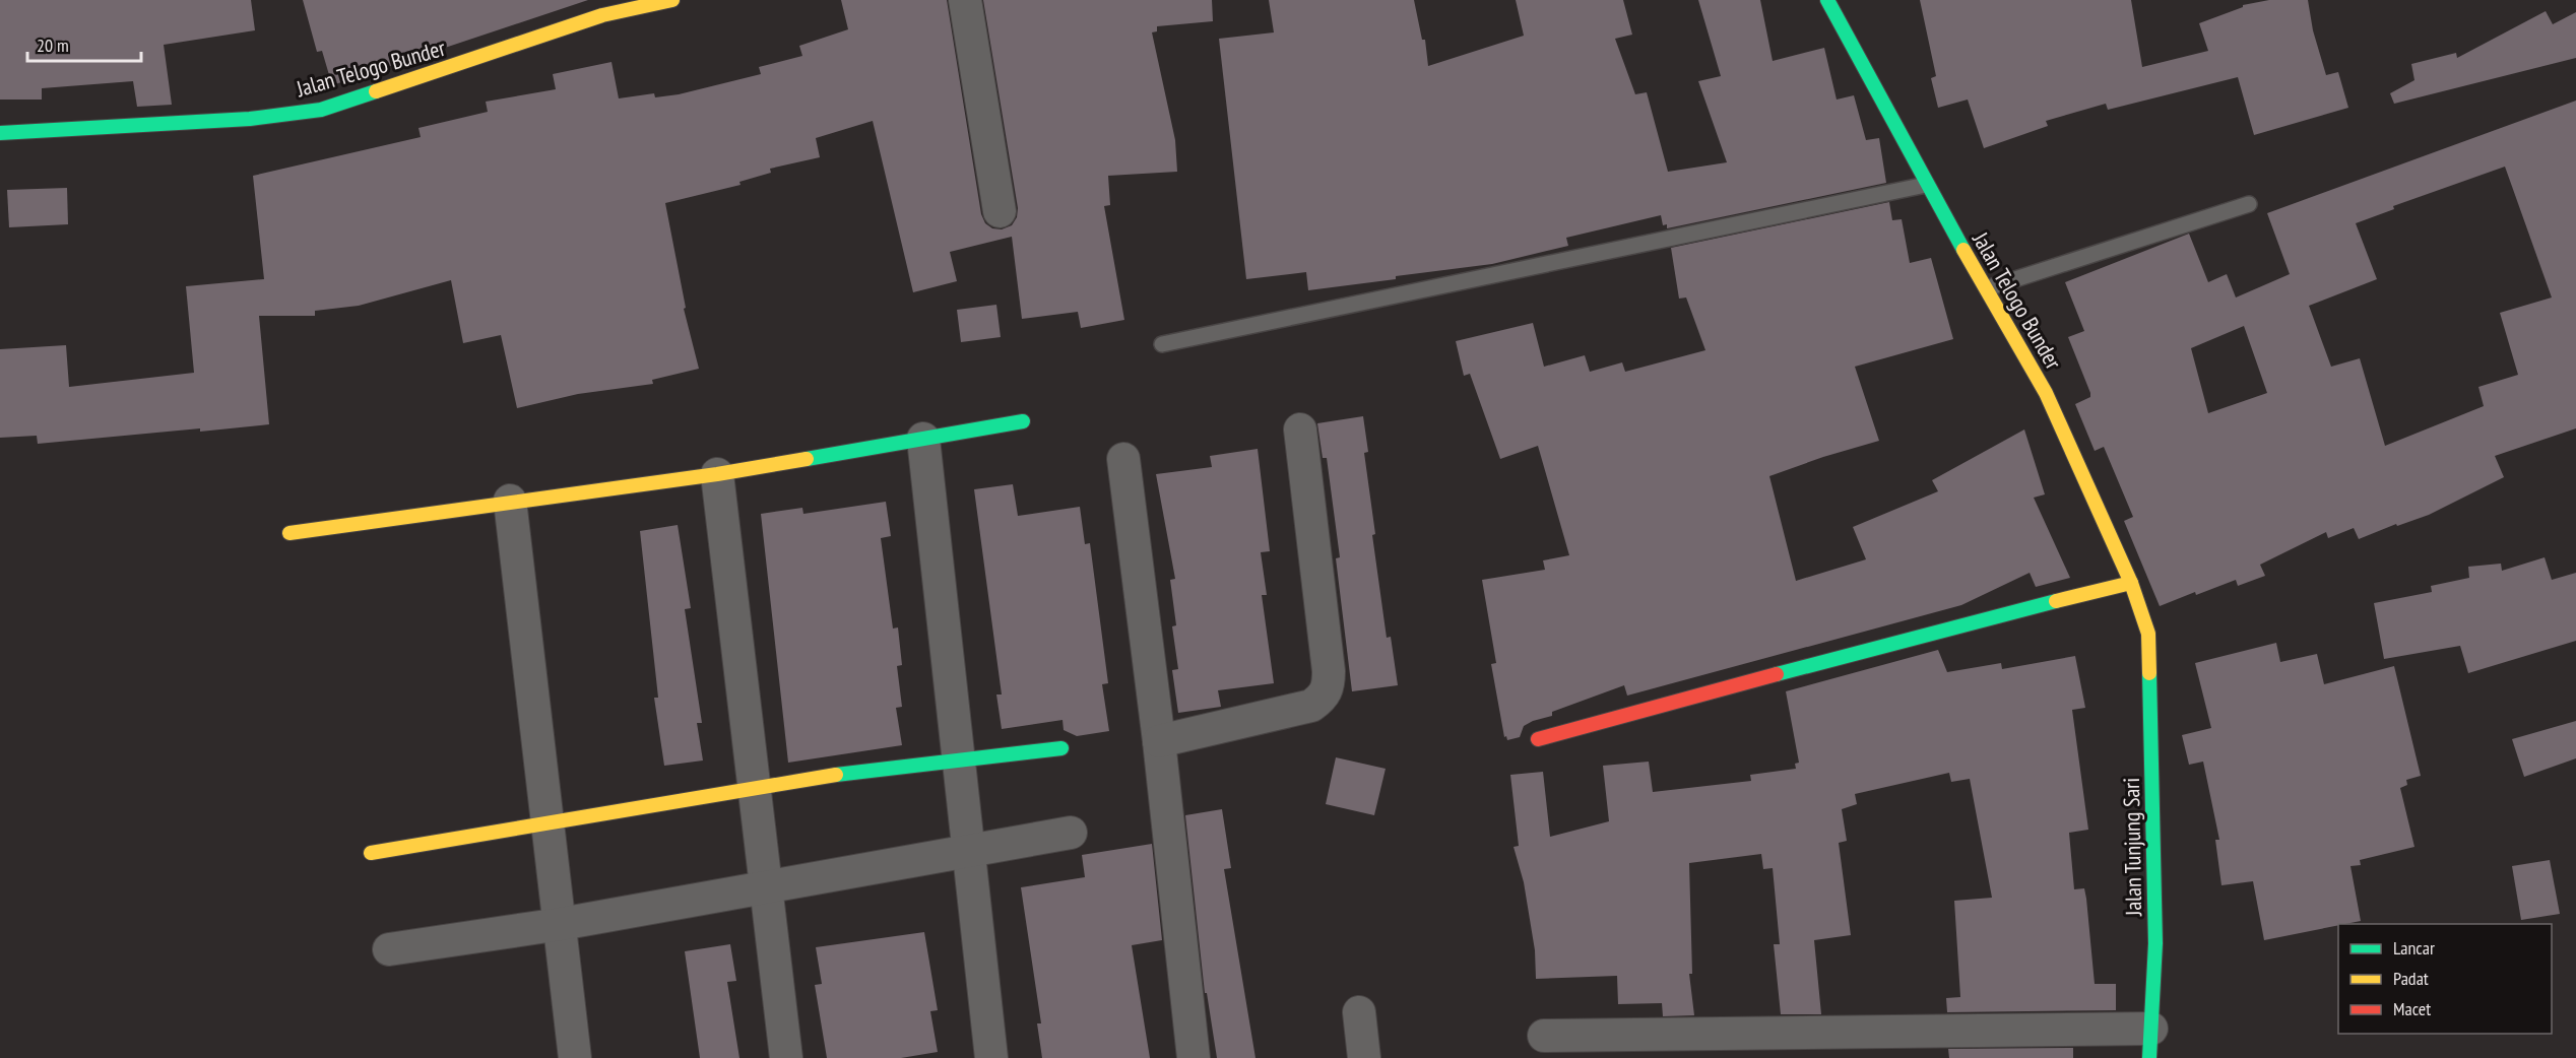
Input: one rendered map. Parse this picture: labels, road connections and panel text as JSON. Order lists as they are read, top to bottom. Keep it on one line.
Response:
{"streets":{"street":["Jalan Telogo Bunder","Jalan Tunjung Sari"]},"crossings":[["Jalan Telogo Bunder","Jalan Tunjung Sari"]],"legend":["Lancar","Padat","Macet"],"scale_bar":"20 m"}
